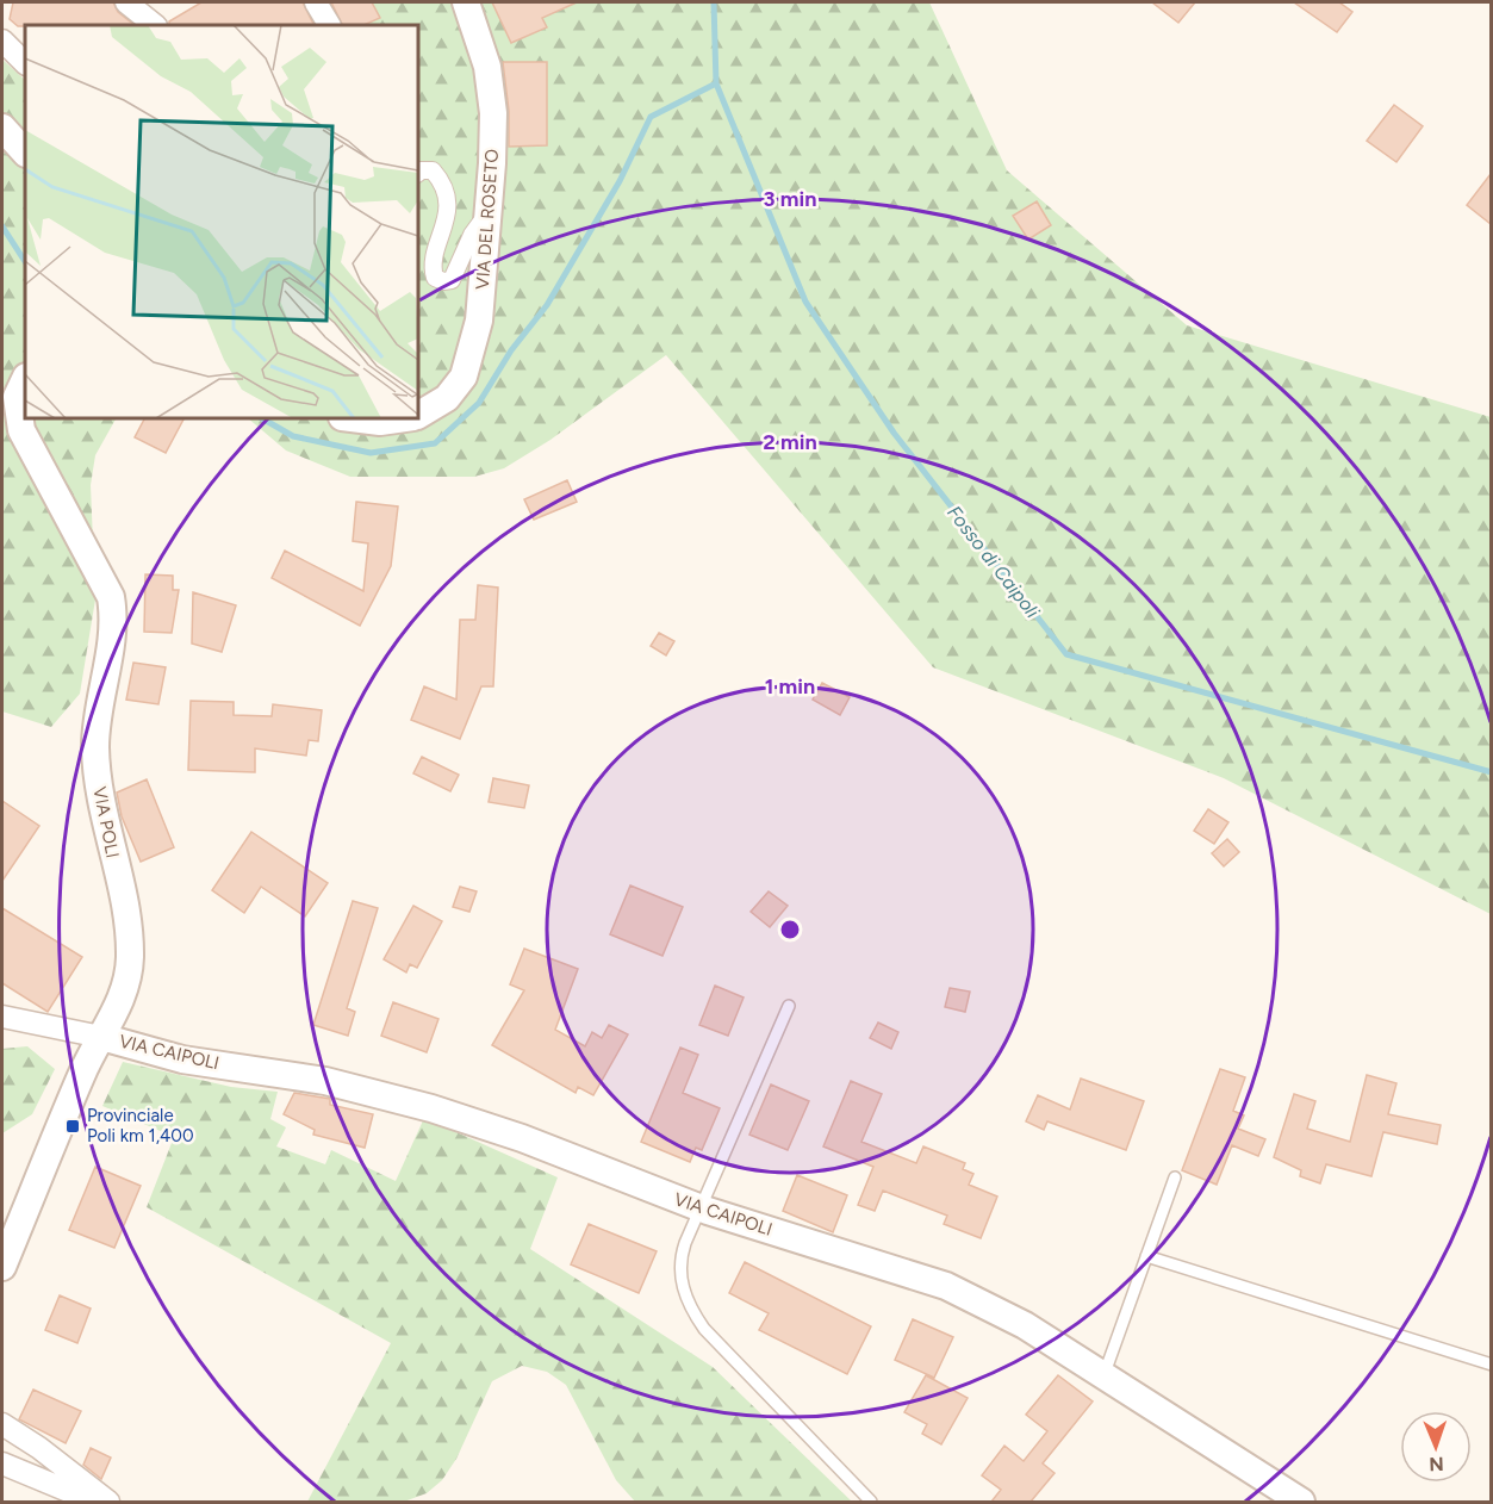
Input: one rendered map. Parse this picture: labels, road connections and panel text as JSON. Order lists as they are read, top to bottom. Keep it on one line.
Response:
{"streets":{"street":["VIA DEL ROSETO","VIA POLI","VIA CAIPOLI"]},"crossings":[["VIA POLI","VIA CAIPOLI"]],"water":["Fosso di Caipoli"],"places":{"transit":["Provinciale Poli km 1,400"]},"north":"bottom","rings":["3 min","2 min","1 min"]}
